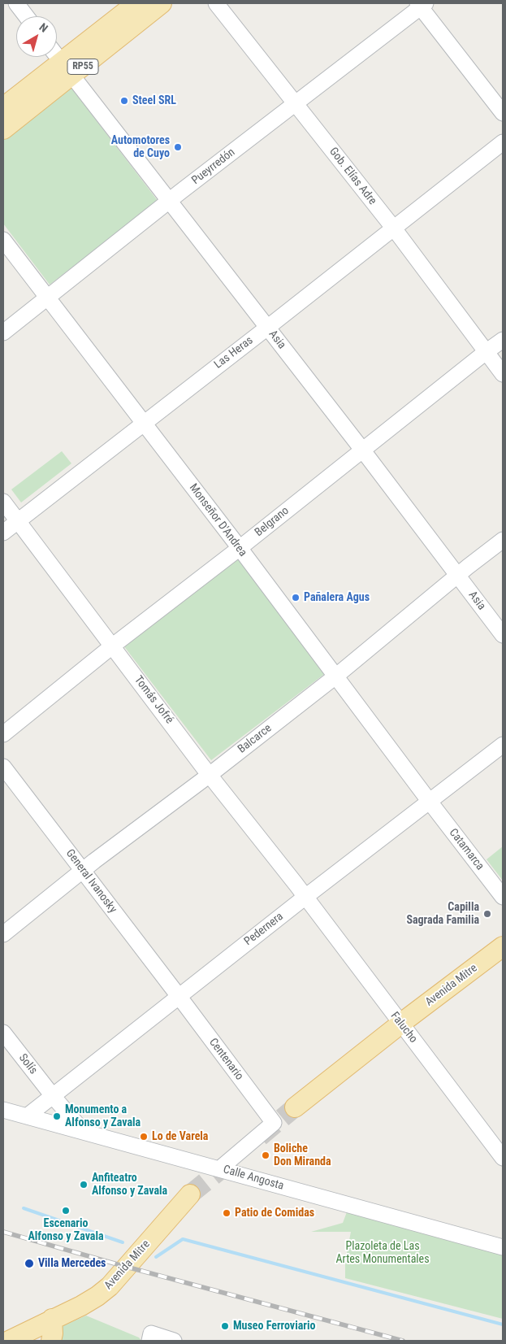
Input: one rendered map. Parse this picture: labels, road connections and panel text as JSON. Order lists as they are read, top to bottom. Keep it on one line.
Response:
{"streets":{"main road":["RP55","Avenida Mitre"],"street":["Pueyrredón","Gob. Elías Adre","Asia","Las Heras","Monseñor D'Andrea","Belgrano","Tomás Jofré","Balcarce","Catamarca","General Ivanosky","Pedernera","Falucho","Centenario","Solís","Calle Angosta"]},"crossings":[["RP55","Asia"],["Pueyrredón","Gob. Elías Adre"],["Pueyrredón","Asia"],["Pueyrredón","Monseñor D'Andrea"],["Gob. Elías Adre","Las Heras"],["Gob. Elías Adre","Belgrano"],["Asia","Las Heras"],["Asia","Belgrano"],["Asia","Balcarce"],["Las Heras","Monseñor D'Andrea"],["Las Heras","Tomás Jofré"],["Monseñor D'Andrea","Belgrano"],["Monseñor D'Andrea","Balcarce"],["Monseñor D'Andrea","Catamarca"],["Monseñor D'Andrea","Pedernera"],["Belgrano","Tomás Jofré"],["Tomás Jofré","Balcarce"],["Tomás Jofré","Pedernera"],["Tomás Jofré","Falucho"],["Balcarce","General Ivanosky"],["Catamarca","Pedernera"],["General Ivanosky","Pedernera"],["General Ivanosky","Centenario"],["Pedernera","Falucho"],["Pedernera","Centenario"],["Pedernera","Solís"],["Pedernera","Calle Angosta"],["Avenida Mitre","Falucho"],["Centenario","Calle Angosta"],["Solís","Calle Angosta"]],"parks":["Plazoleta de Las Artes Monumentales"],"places":["Steel SRL","Automotores de Cuyo","Pañalera Agus","Capilla Sagrada Familia","Monumento a Alfonso y Zavala","Lo de Varela","Boliche Don Miranda","Anfiteatro Alfonso y Zavala","Escenario Alfonso y Zavala","Patio de Comidas","Villa Mercedes","Museo Ferroviario"],"north":"top right"}
